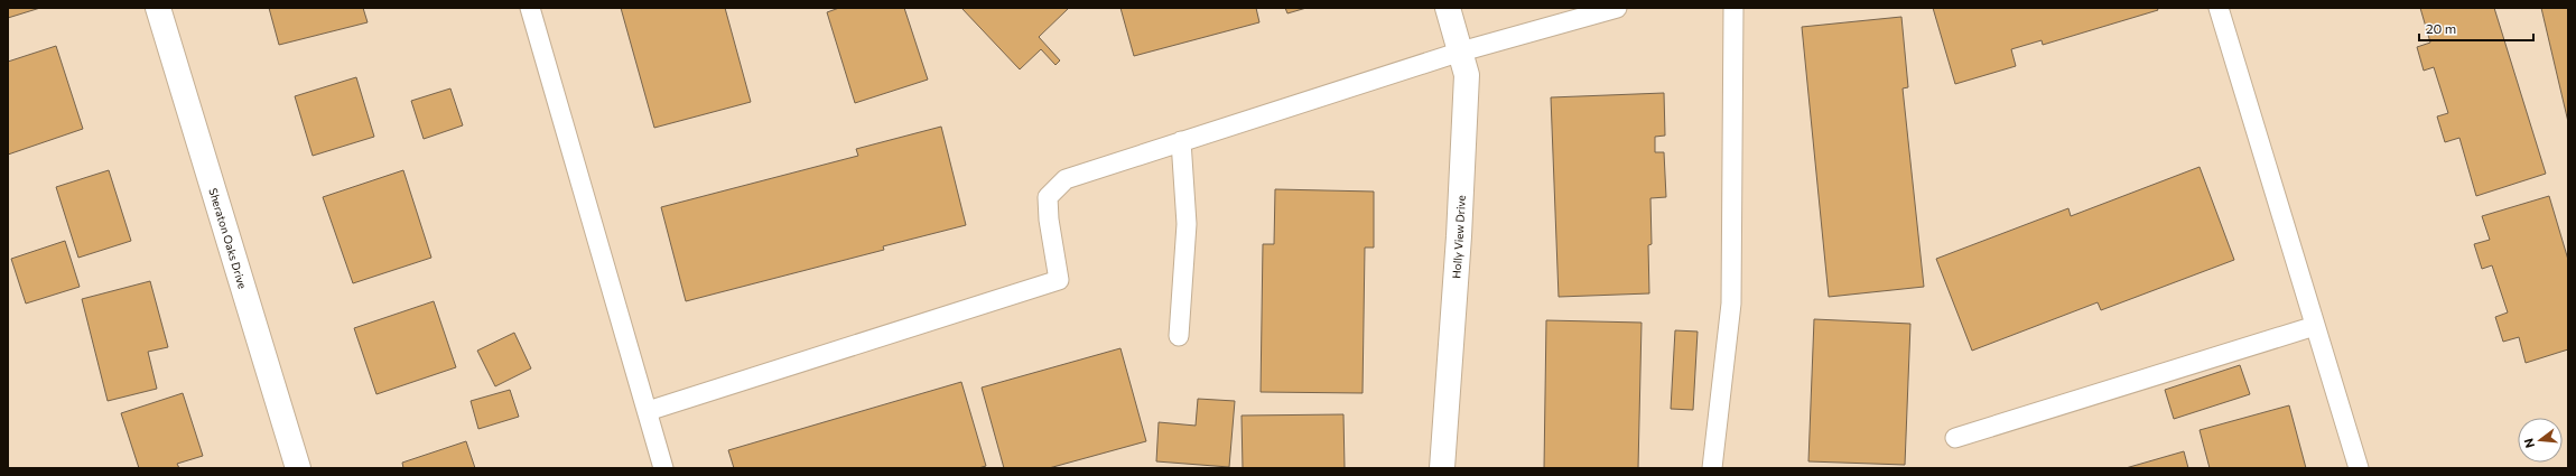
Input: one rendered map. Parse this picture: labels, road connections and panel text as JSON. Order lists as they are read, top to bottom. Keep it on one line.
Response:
{"streets":{"street":["Sheraton Oaks Drive","Holly View Drive"]},"scale_bar":"20 m","north":"left"}
